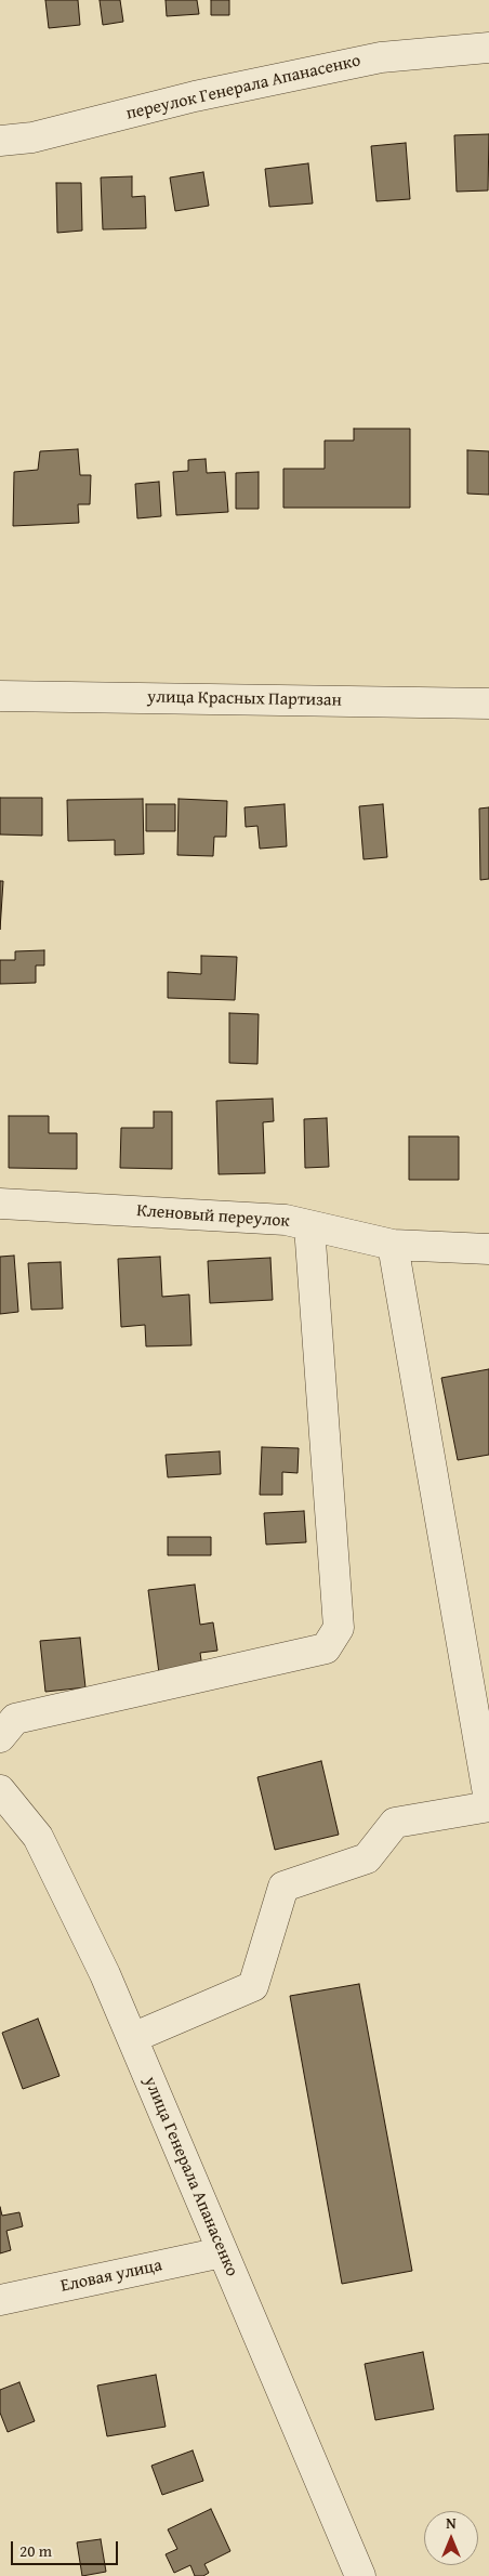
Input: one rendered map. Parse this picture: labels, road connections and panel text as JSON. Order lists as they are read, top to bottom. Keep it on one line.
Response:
{"streets":{"street":["переулок Генерала Апанасенко","улица Красных Партизан","Кленовый переулок","улица Генерала Апанасенко","Еловая улица"]},"crossings":[["улица Генерала Апанасенко","Еловая улица"]],"scale_bar":"20 m","north":"top"}
